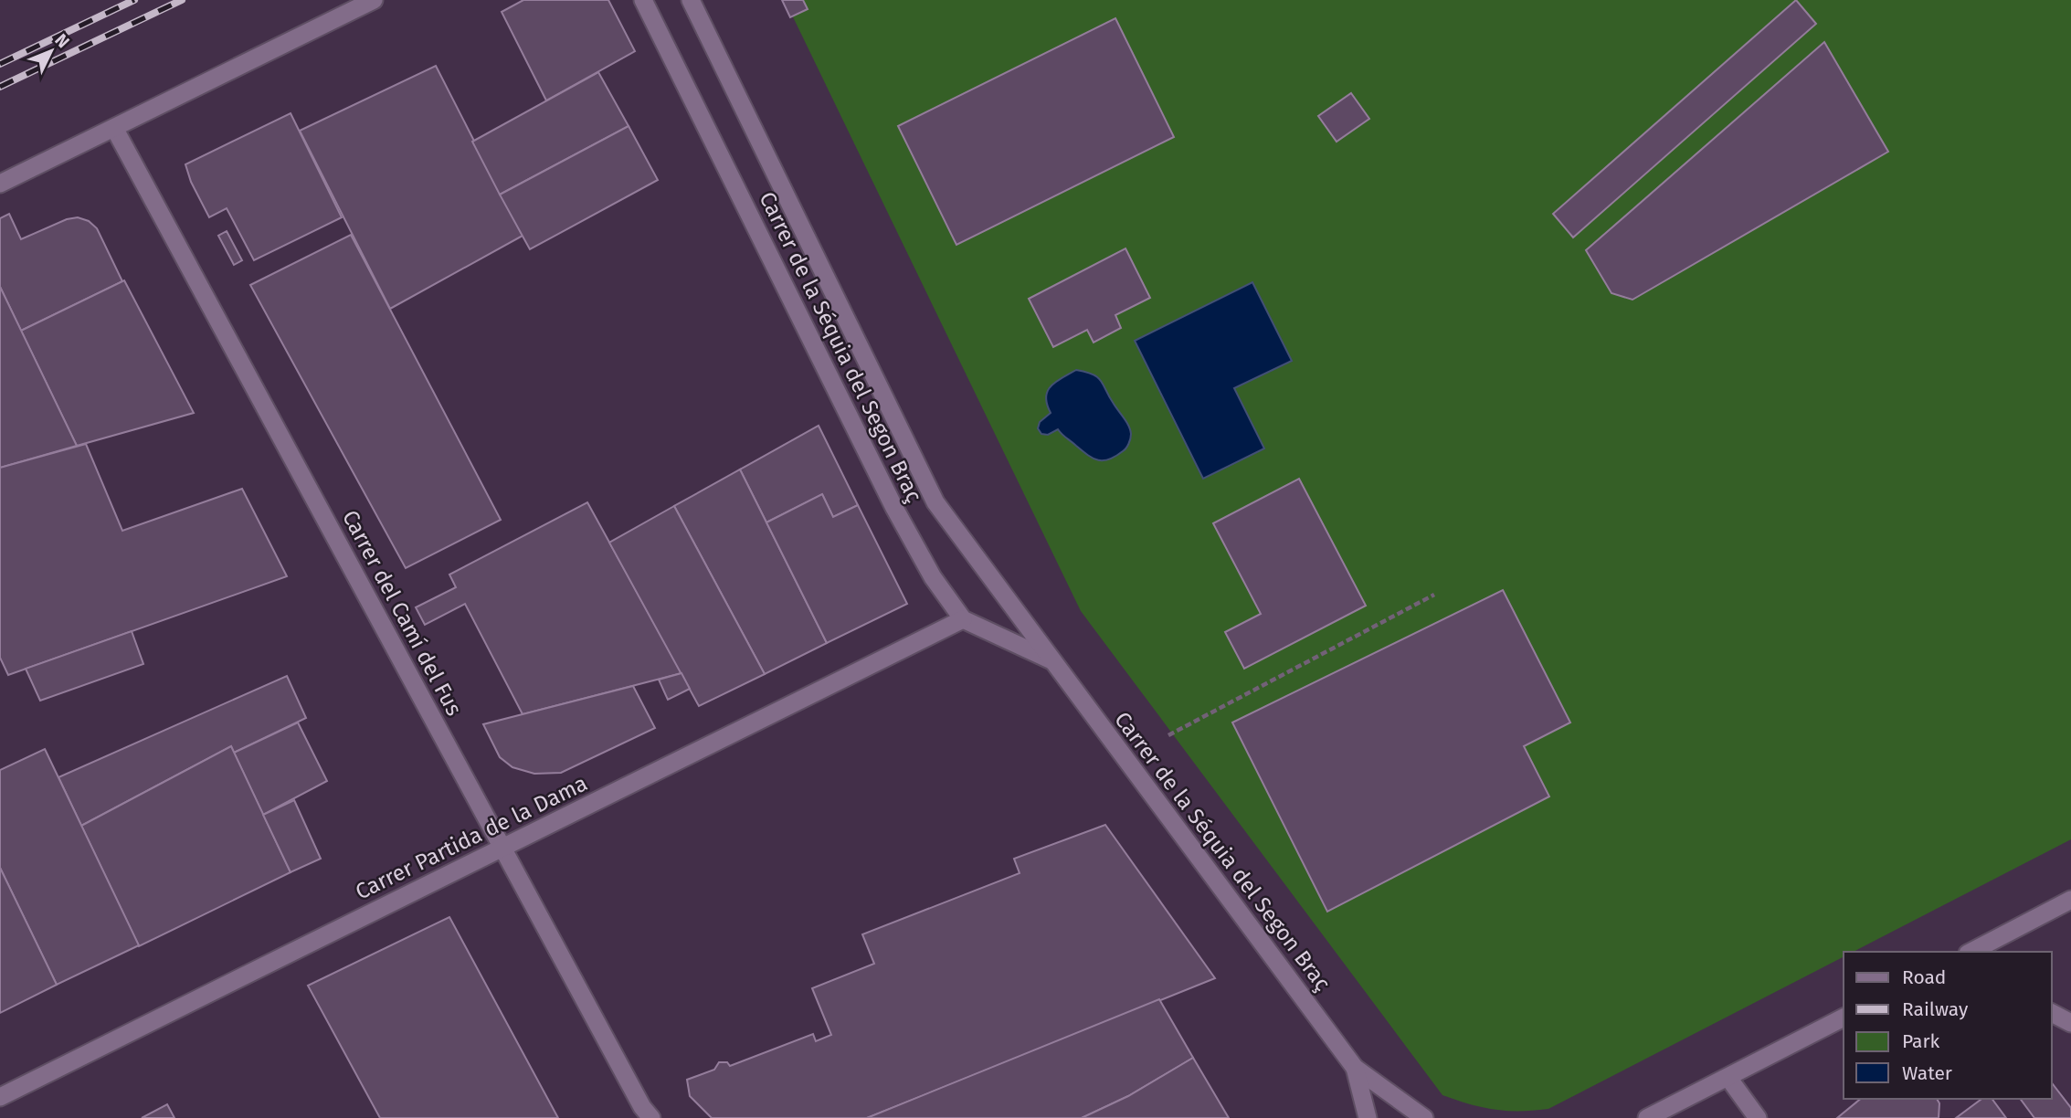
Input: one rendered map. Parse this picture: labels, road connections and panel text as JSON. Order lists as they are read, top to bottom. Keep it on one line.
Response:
{"streets":{"street":["Carrer de la Séquia del Segon Braç","Carrer del Camí del Fus","Carrer Partida de la Dama"]},"crossings":[["Carrer de la Séquia del Segon Braç","Carrer Partida de la Dama"],["Carrer del Camí del Fus","Carrer Partida de la Dama"]],"legend":["Road","Railway","Park","Water"],"north":"top right"}
